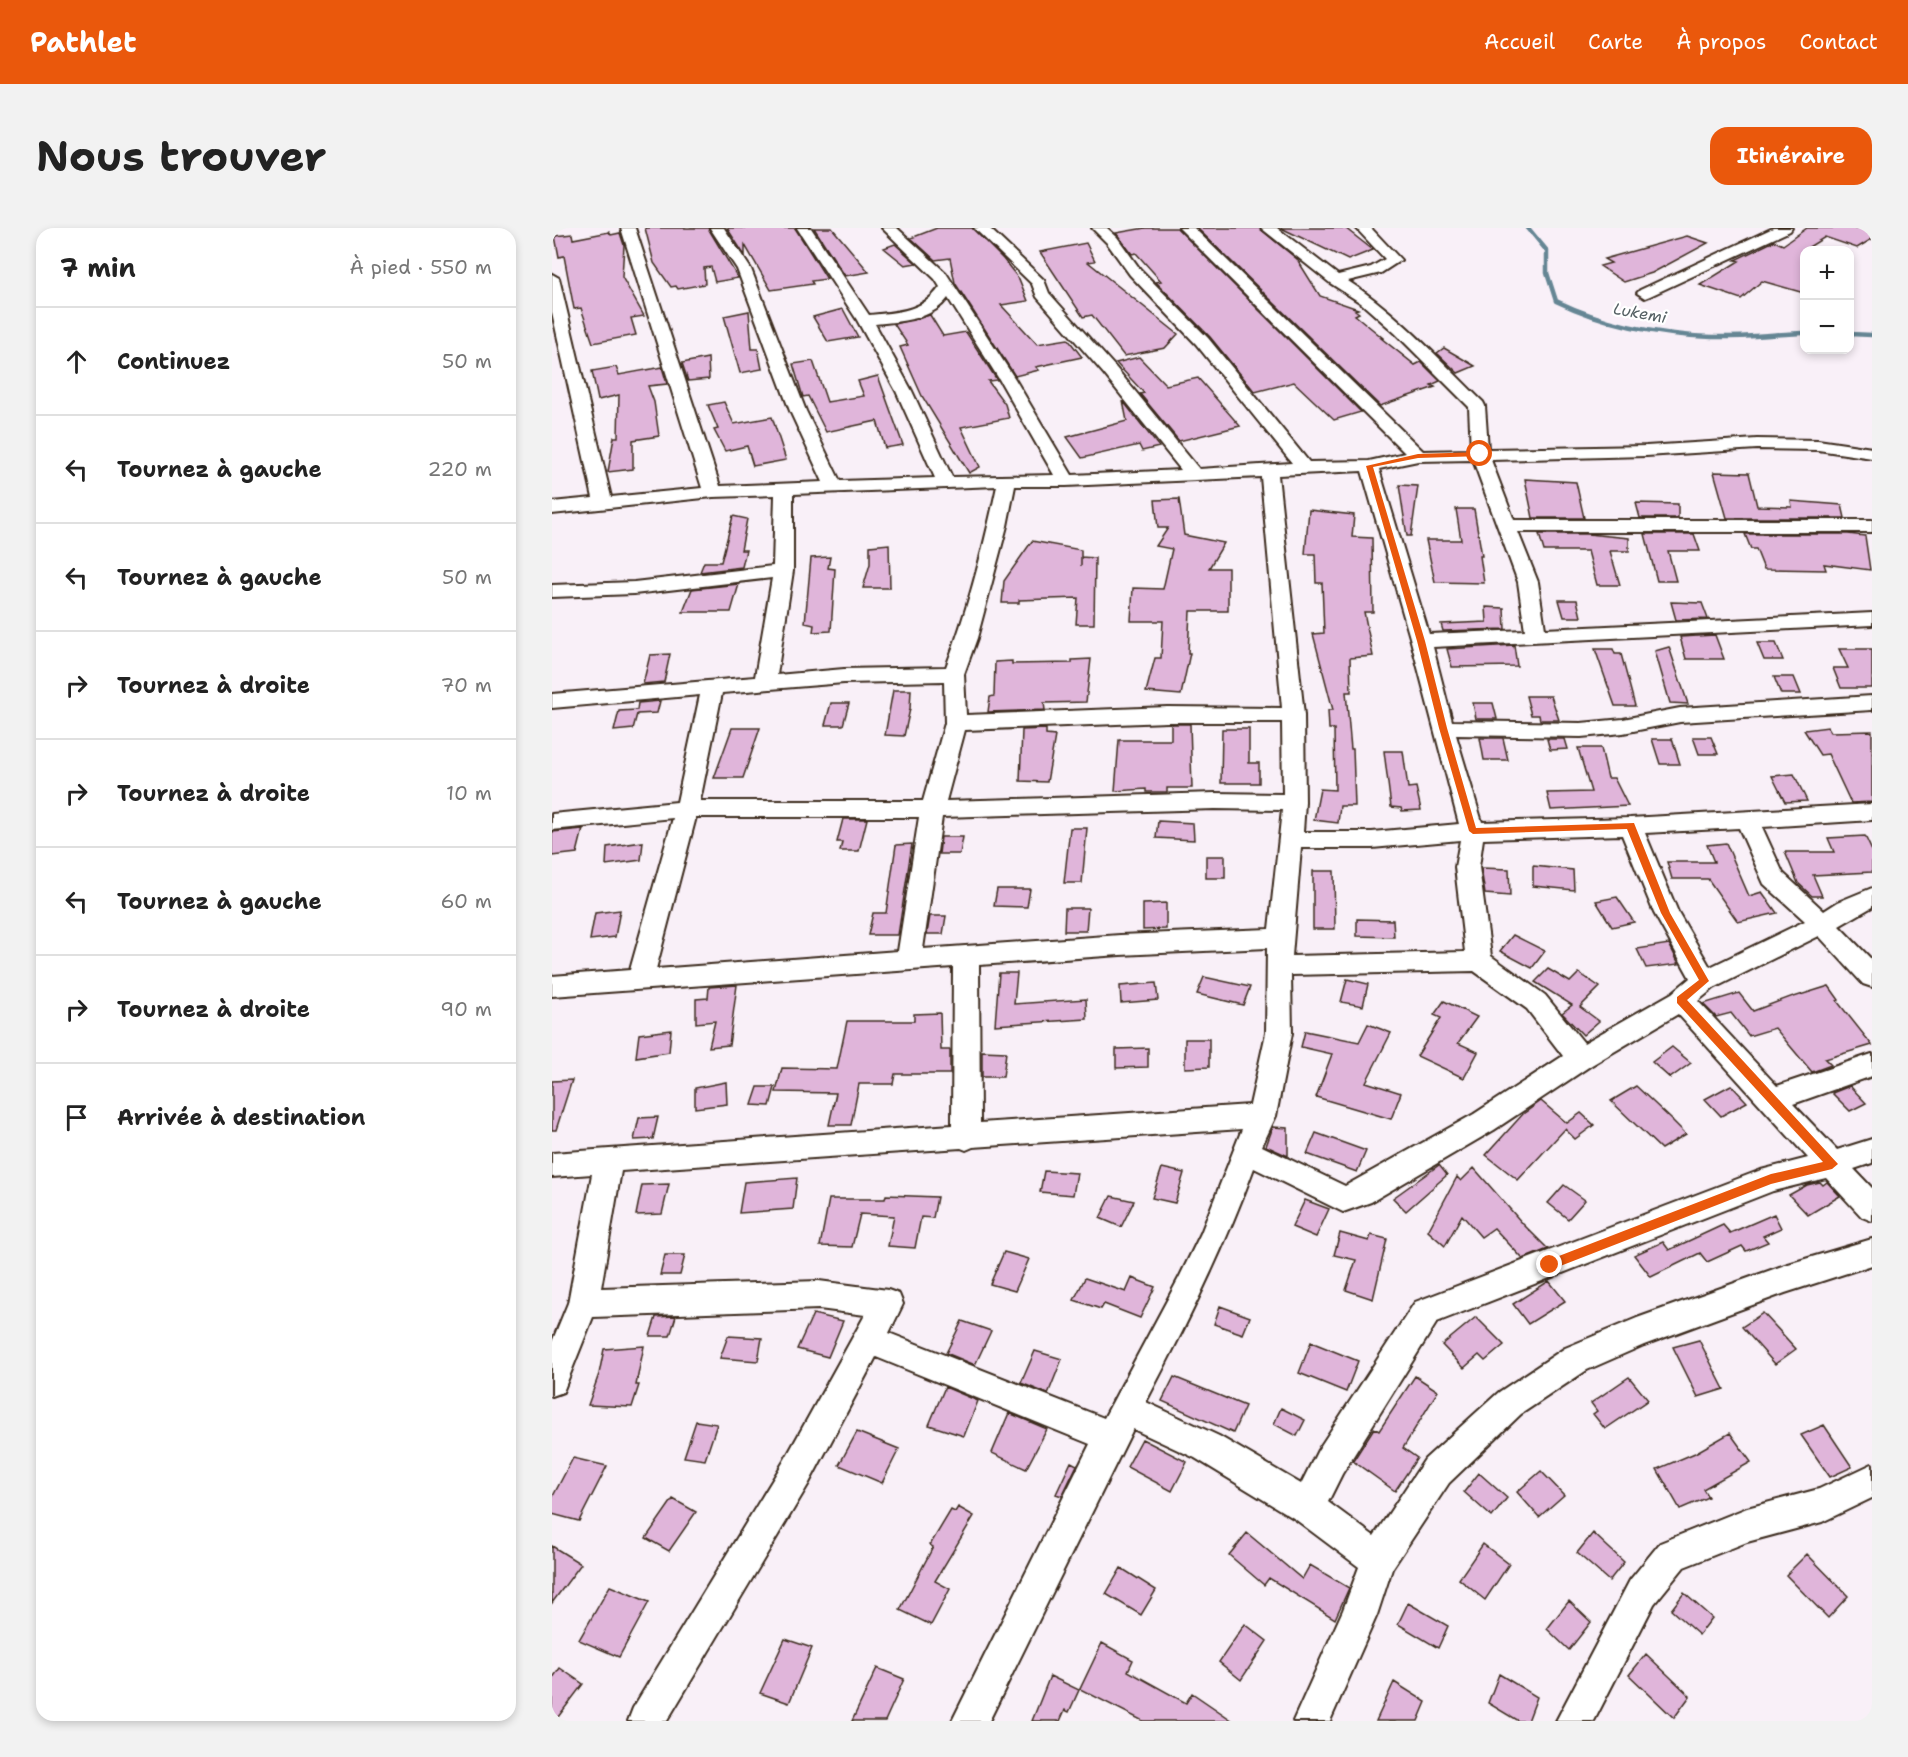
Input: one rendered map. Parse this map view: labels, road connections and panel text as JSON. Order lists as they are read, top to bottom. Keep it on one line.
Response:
{"water":["Lukemi"],"page":{"header":"Pathlet","nav":["Accueil","Carte","À propos","Contact"],"buttons":"Itinéraire","title":"Nous trouver","heading":["7 min","À pied · 550 m"],"map_buttons":["+","−"],"list":[["Continuez","50 m"],["Tournez à gauche","220 m"],["Tournez à gauche","50 m"],["Tournez à droite","70 m"],["Tournez à droite","10 m"],["Tournez à gauche","60 m"],["Tournez à droite","90 m"],"Arrivée à destination"]}}
